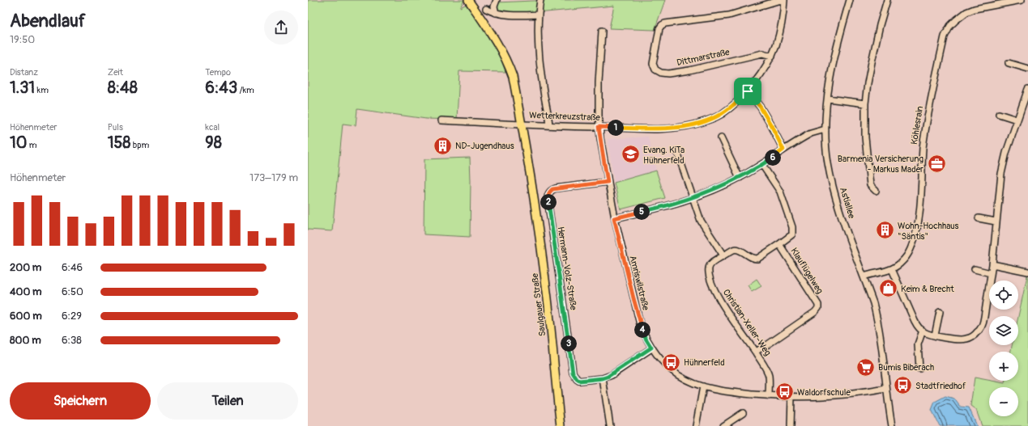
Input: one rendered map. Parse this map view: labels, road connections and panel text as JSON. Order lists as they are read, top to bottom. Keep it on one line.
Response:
{"streets":{"main road":["Saulgauer Straße"],"street":["Dittmarstraße","Wetterkreuzstraße","Köhlesrain","Astiallee","Hermann-Volz-Straße","Klauflügelweg","Amriswilstraße","Christian-Xeller-Weg"]},"crossings":[["Dittmarstraße","Wetterkreuzstraße"],["Wetterkreuzstraße","Amriswilstraße"],["Wetterkreuzstraße","Saulgauer Straße"],["Köhlesrain","Astiallee"],["Astiallee","Amriswilstraße"],["Hermann-Volz-Straße","Amriswilstraße"],["Klauflügelweg","Christian-Xeller-Weg"],["Amriswilstraße","Christian-Xeller-Weg"]],"places":{"building":["ND-Jugendhaus","Wohn-Hochhaus \"Säntis\""],"school or university":["Evang. KiTa Hühnerfeld"],"office":["Barmenia Versicherung - Markus Mader"],"shop":["Keim & Brecht"],"bus stop":["Hühnerfeld","Stadtfriedhof","Waldorfschule"],"supermarket":["Bumis Biberach"]},"page":{"heading":["Abendlauf","19:50"],"stats":[["Distanz","1.31 km"],["Zeit","8:48"],["Tempo","6:43 /km"],["Höhenmeter","10 m"],["Puls","158 bpm"],["kcal","98"]],"pins":["1","6","2","5","4","3"],"chart":["Höhenmeter","173–179 m"],"list":[{"name":"200 m","note":"6:46"},{"name":"400 m","note":"6:50"},{"name":"600 m","note":"6:29"},{"name":"800 m","note":"6:38"}],"map_buttons":["+","−"],"buttons":["Speichern","Teilen"]}}
